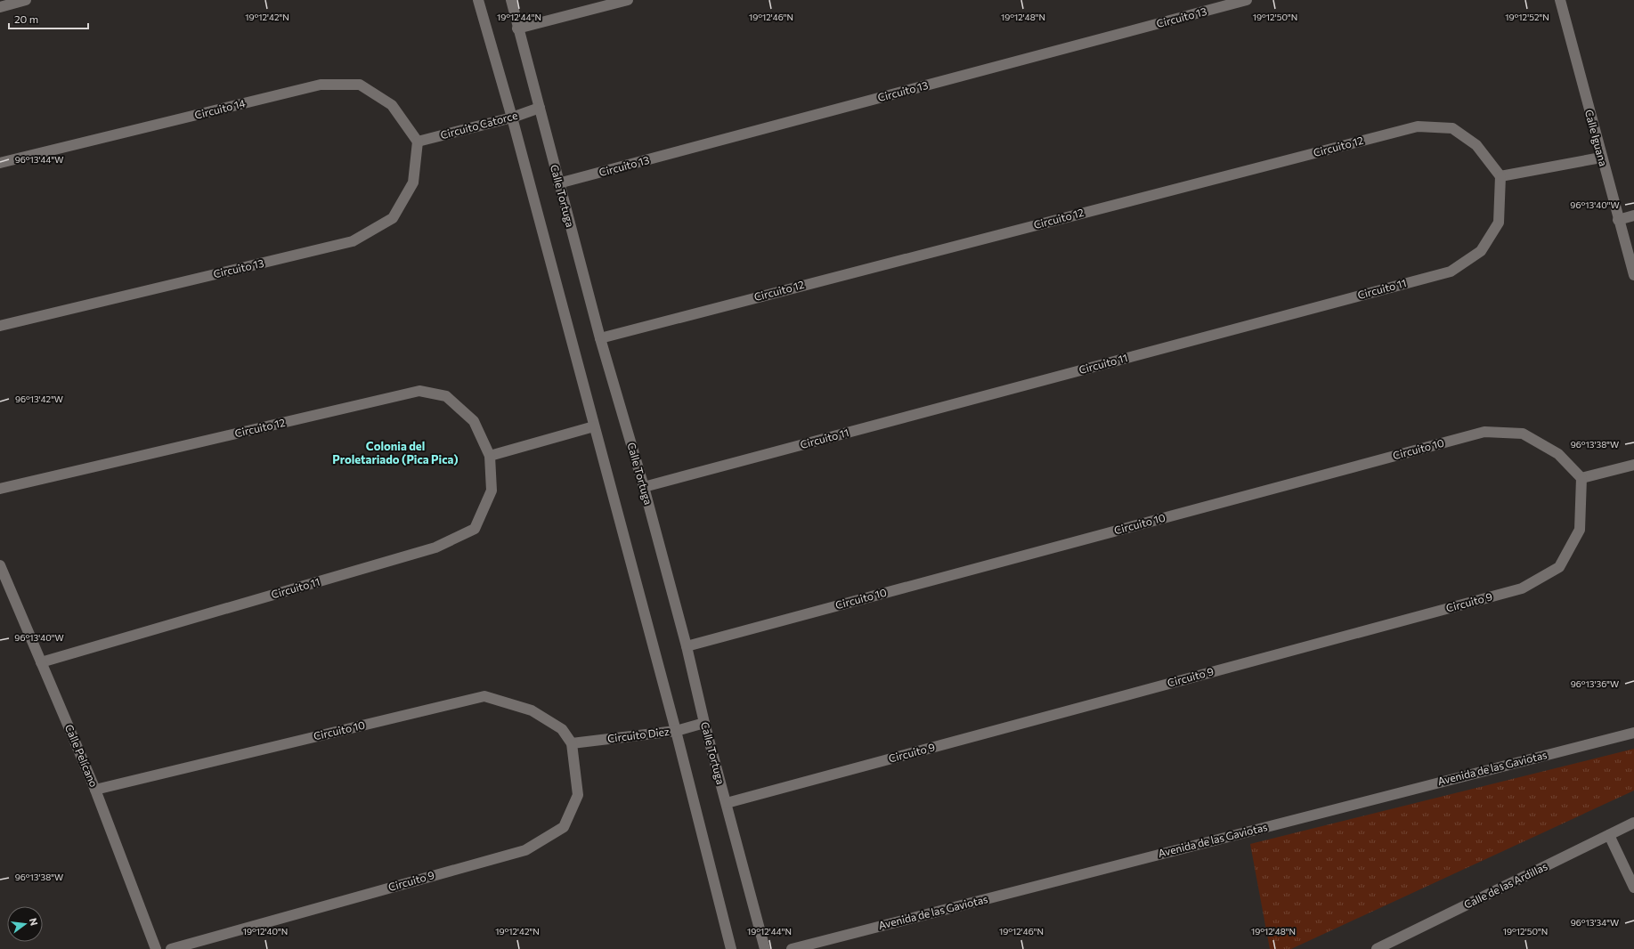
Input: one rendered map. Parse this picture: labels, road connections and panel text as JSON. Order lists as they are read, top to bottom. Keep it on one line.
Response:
{"streets":{"street":["Circuito 13","Circuito 14","Circuito Catorce","Calle Iguana","Circuito 12","Calle Tortuga","Circuito 11","Circuito 10","Circuito 9","Circuito Diez","Calle Pelícano","Avenida de las Gaviotas","Calle de las Ardillas"]},"crossings":[["Circuito 13","Circuito 14"],["Circuito 13","Circuito Catorce"],["Circuito 13","Calle Tortuga"],["Circuito 14","Circuito Catorce"],["Circuito Catorce","Calle Tortuga"],["Circuito 12","Calle Tortuga"],["Circuito 12","Circuito 11"],["Calle Tortuga","Circuito 11"],["Calle Tortuga","Circuito 10"],["Calle Tortuga","Circuito 9"],["Calle Tortuga","Circuito Diez"],["Circuito 11","Calle Pelícano"],["Circuito 10","Circuito 9"],["Circuito 10","Circuito Diez"],["Circuito 10","Calle Pelícano"],["Circuito 9","Circuito Diez"]],"districts":["Colonia del Proletariado (Pica Pica)"],"scale_bar":"20 m","north":"right","coordinates":["19°12'42\"N","19°12'44\"N","19°12'46\"N","19°12'48\"N","19°12'50\"N","19°12'52\"N","96°13'44\"W","96°13'40\"W","96°13'42\"W","96°13'38\"W","96°13'36\"W","96°13'34\"W","19°12'40\"N"]}
